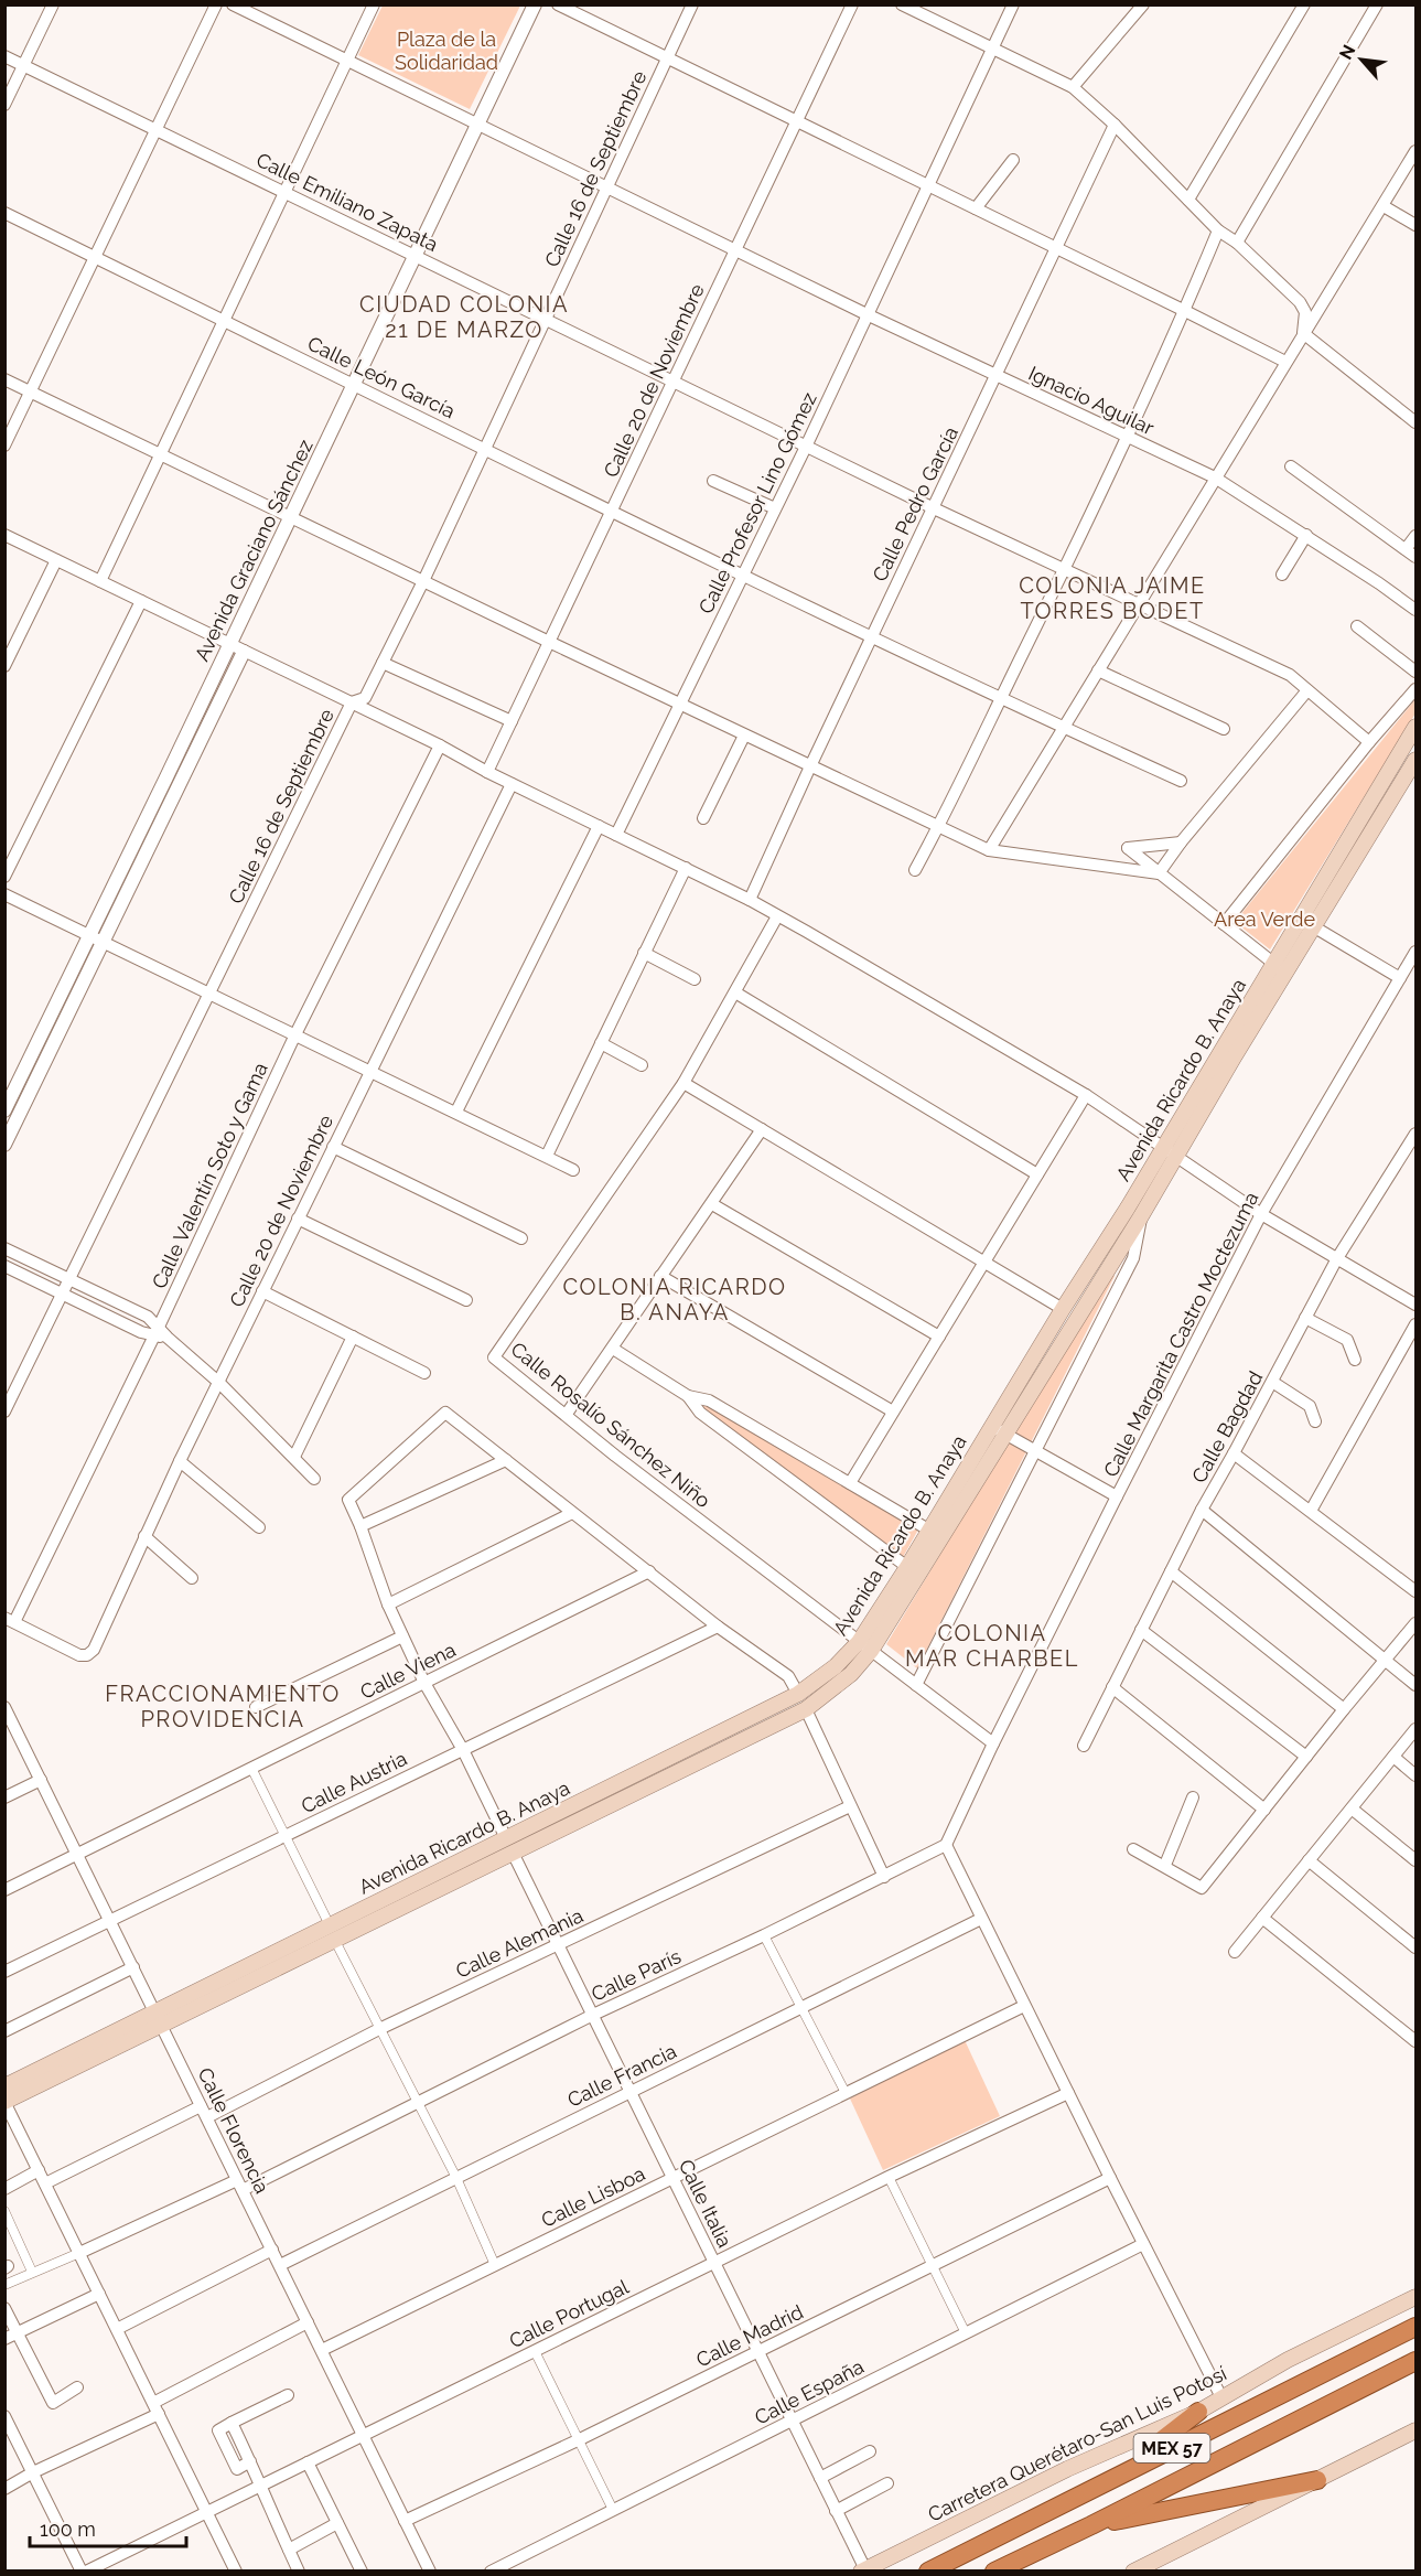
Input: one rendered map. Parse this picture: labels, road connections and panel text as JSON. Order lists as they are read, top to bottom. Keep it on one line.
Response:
{"streets":{"highway":["MEX 57"],"main road":["Avenida Ricardo B. Anaya","Carretera Querétaro-San Luis Potosí"],"street":["Calle 16 de Septiembre","Calle Emiliano Zapata","Calle León García","Calle 20 de Noviembre","Ignacio Aguilar","Calle Profesor Lino Gómez","Calle Pedro García","Avenida Graciano Sánchez","Calle Valentín Soto y Gama","Calle Margarita Castro Moctezuma","Calle Rosalío Sánchez Niño","Calle Bagdad","Calle Viena","Calle Austria","Calle Alemania","Calle París","Calle Francia","Calle Florencia","Calle Lisboa","Calle Italia","Calle Portugal","Calle Madrid","Calle España"]},"crossings":[["Calle 16 de Septiembre","Calle Emiliano Zapata"],["Calle 16 de Septiembre","Calle León García"],["Calle 16 de Septiembre","Ignacio Aguilar"],["Calle Emiliano Zapata","Calle 20 de Noviembre"],["Calle Emiliano Zapata","Calle Profesor Lino Gómez"],["Calle Emiliano Zapata","Calle Pedro García"],["Calle Emiliano Zapata","Avenida Graciano Sánchez"],["Calle León García","Calle 20 de Noviembre"],["Calle León García","Calle Profesor Lino Gómez"],["Calle León García","Calle Pedro García"],["Calle León García","Avenida Graciano Sánchez"],["Calle 20 de Noviembre","Ignacio Aguilar"],["Calle 20 de Noviembre","Calle Valentín Soto y Gama"],["Ignacio Aguilar","Calle Profesor Lino Gómez"],["Ignacio Aguilar","Calle Pedro García"],["Ignacio Aguilar","Avenida Graciano Sánchez"],["Avenida Ricardo B. Anaya","Calle Rosalío Sánchez Niño"],["Avenida Ricardo B. Anaya","Calle Florencia"],["Avenida Ricardo B. Anaya","Calle Italia"],["Calle Margarita Castro Moctezuma","Calle Rosalío Sánchez Niño"],["Calle Viena","Calle Florencia"],["Calle Viena","Calle Italia"],["Calle Austria","Calle Florencia"],["Calle Austria","Calle Italia"],["Calle Alemania","Calle Florencia"],["Calle Alemania","Calle Italia"],["Calle París","Calle Florencia"],["Calle París","Calle Italia"],["Calle Francia","Calle Florencia"],["Calle Francia","Calle Italia"],["Calle Florencia","Calle Lisboa"],["Calle Florencia","Calle Portugal"],["Calle Florencia","Calle Madrid"],["Calle Lisboa","Calle Italia"],["Calle Italia","Calle Portugal"],["Calle Italia","Calle Madrid"],["Calle Italia","Calle España"],["Calle Italia","Carretera Querétaro-San Luis Potosí"]],"districts":["CIUDAD COLONIA 21 DE MARZO","COLONIA JAIME TORRES BODET","COLONIA RICARDO B. ANAYA","COLONIA MAR CHARBEL","FRACCIONAMIENTO PROVIDENCIA"],"parks":["Plaza de la Solidaridad","Area Verde"],"scale_bar":"100 m","north":"top left"}
